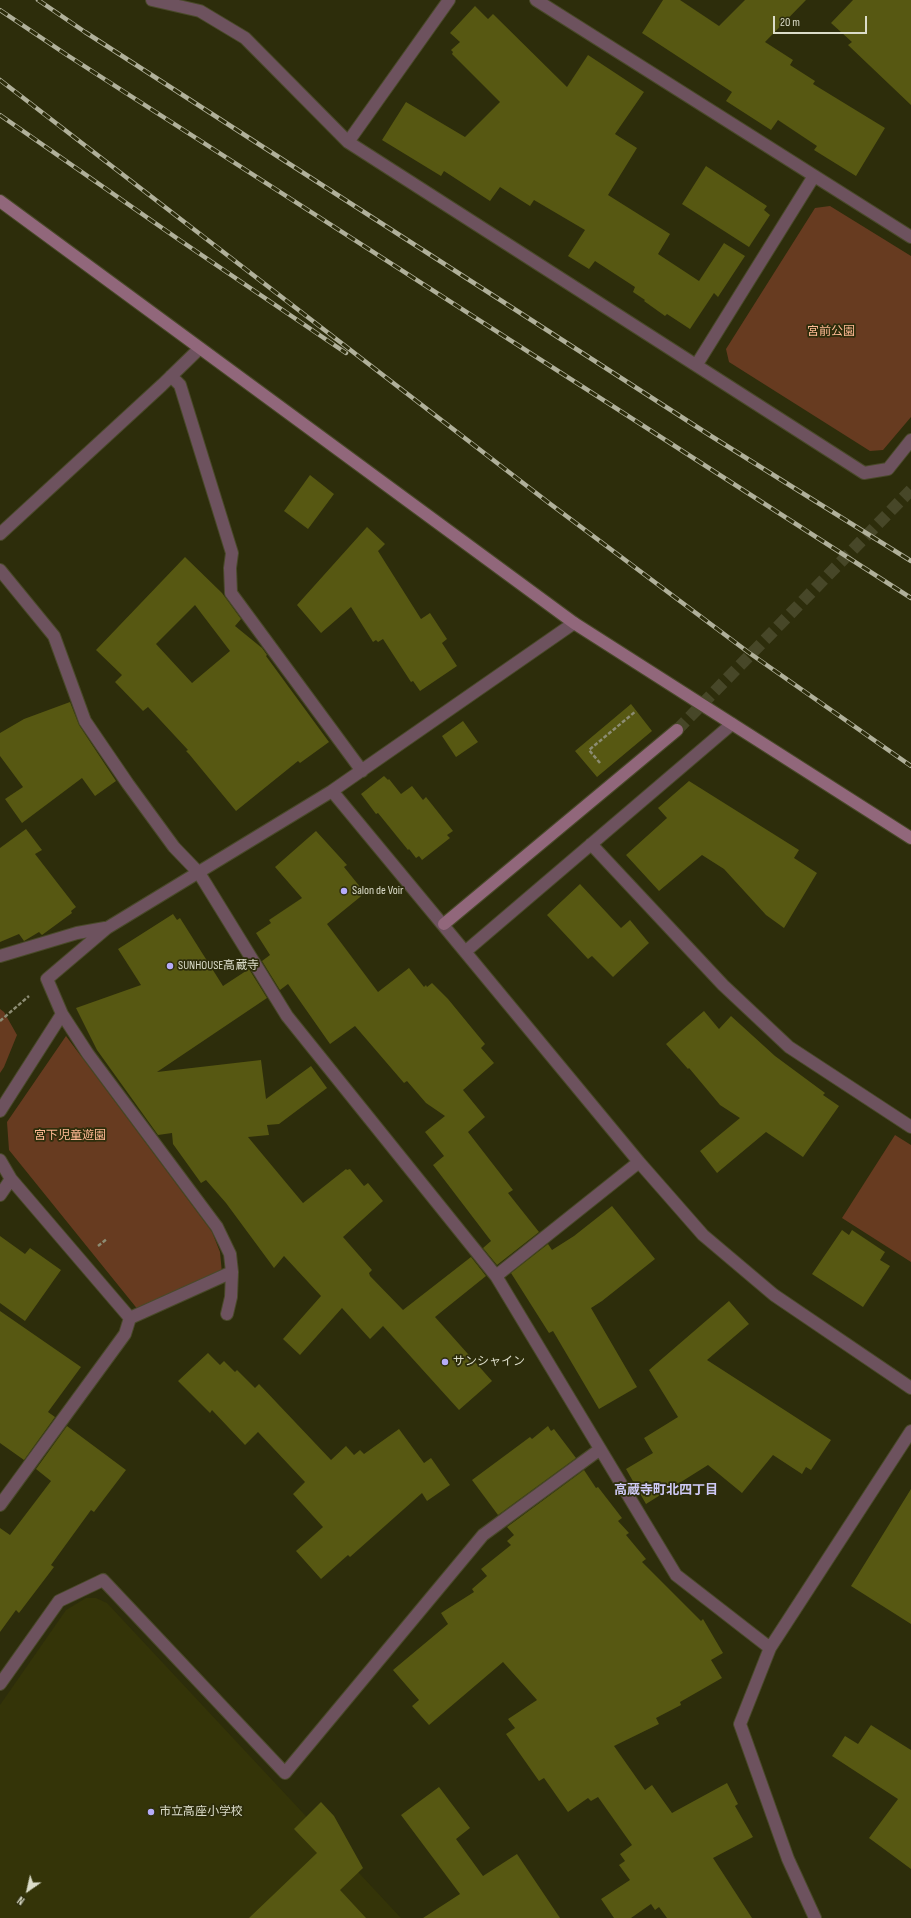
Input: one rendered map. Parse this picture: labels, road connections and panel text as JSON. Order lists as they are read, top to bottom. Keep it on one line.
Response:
{"districts":["高蔵寺町北四丁目"],"parks":["宮前公園","宮下児童遊園"],"places":["Salon de Voir","SUNHOUSE高蔵寺","サンシャイン","市立高座小学校"],"scale_bar":"20 m","north":"bottom left"}
